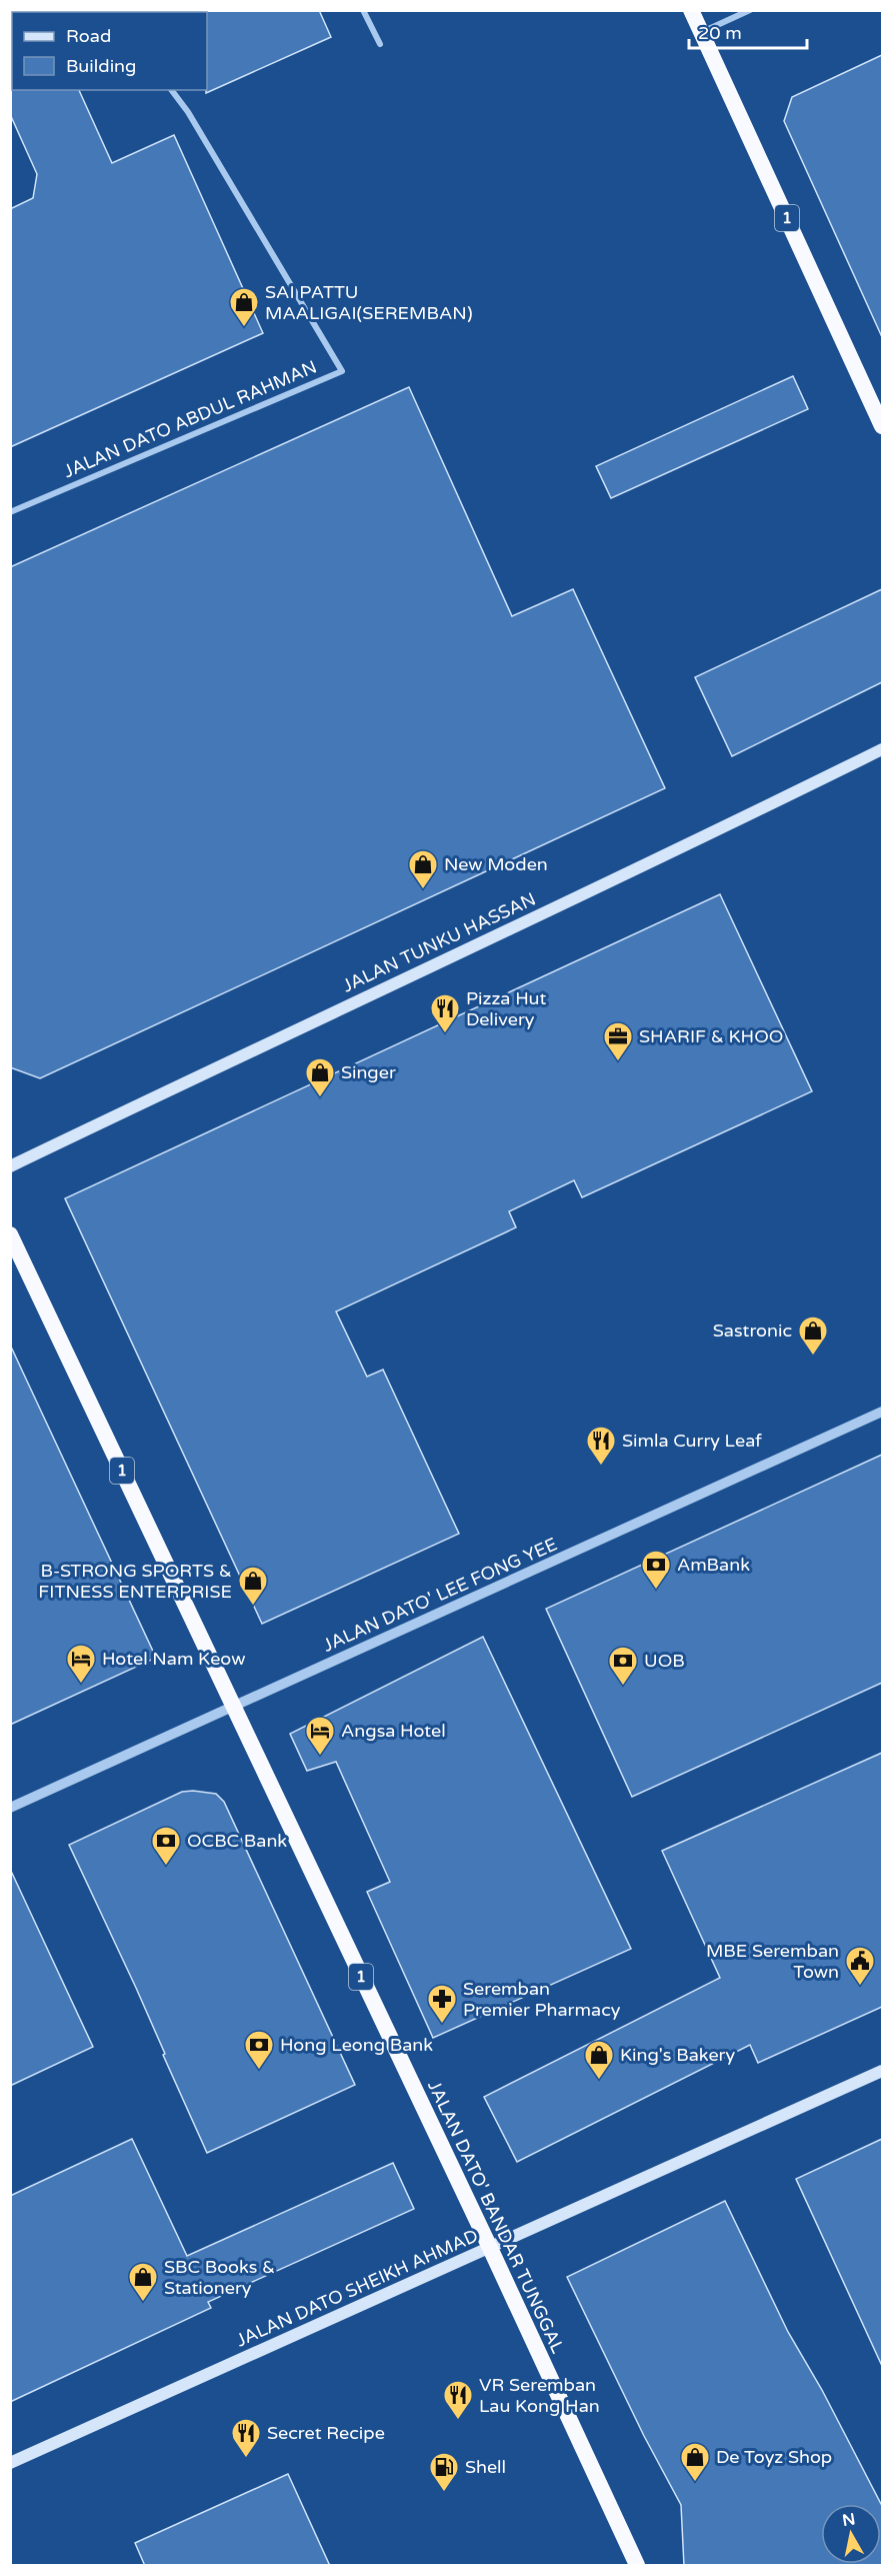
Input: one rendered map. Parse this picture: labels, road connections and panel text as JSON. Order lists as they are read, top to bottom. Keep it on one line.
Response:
{"streets":{"highway":["1","JALAN DATO' BANDAR TUNGGAL"],"main road":["JALAN TUNKU HASSAN","JALAN DATO SHEIKH AHMAD"],"street":["JALAN DATO ABDUL RAHMAN","JALAN DATO' LEE FONG YEE"]},"crossings":[["JALAN DATO' LEE FONG YEE","JALAN DATO' BANDAR TUNGGAL"],["JALAN DATO' BANDAR TUNGGAL","JALAN DATO SHEIKH AHMAD"]],"places":{"shop":["SAI PATTU MAALIGAI(SEREMBAN)","New Moden","Singer","Sastronic","B-STRONG SPORTS & FITNESS ENTERPRISE","King's Bakery","SBC Books & Stationery","De Toyz Shop"],"restaurant":["Pizza Hut Delivery","Simla Curry Leaf","VR Seremban Lau Kong Han","Secret Recipe"],"office":["SHARIF & KHOO"],"bank":["AmBank","UOB","OCBC Bank","Hong Leong Bank"],"hotel":["Hotel Nam Keow","Angsa Hotel"],"public building":["MBE Seremban Town"],"pharmacy":["Seremban Premier Pharmacy"],"fuel station":["Shell"]},"legend":["Road","Building"],"scale_bar":"20 m","north":"top"}
